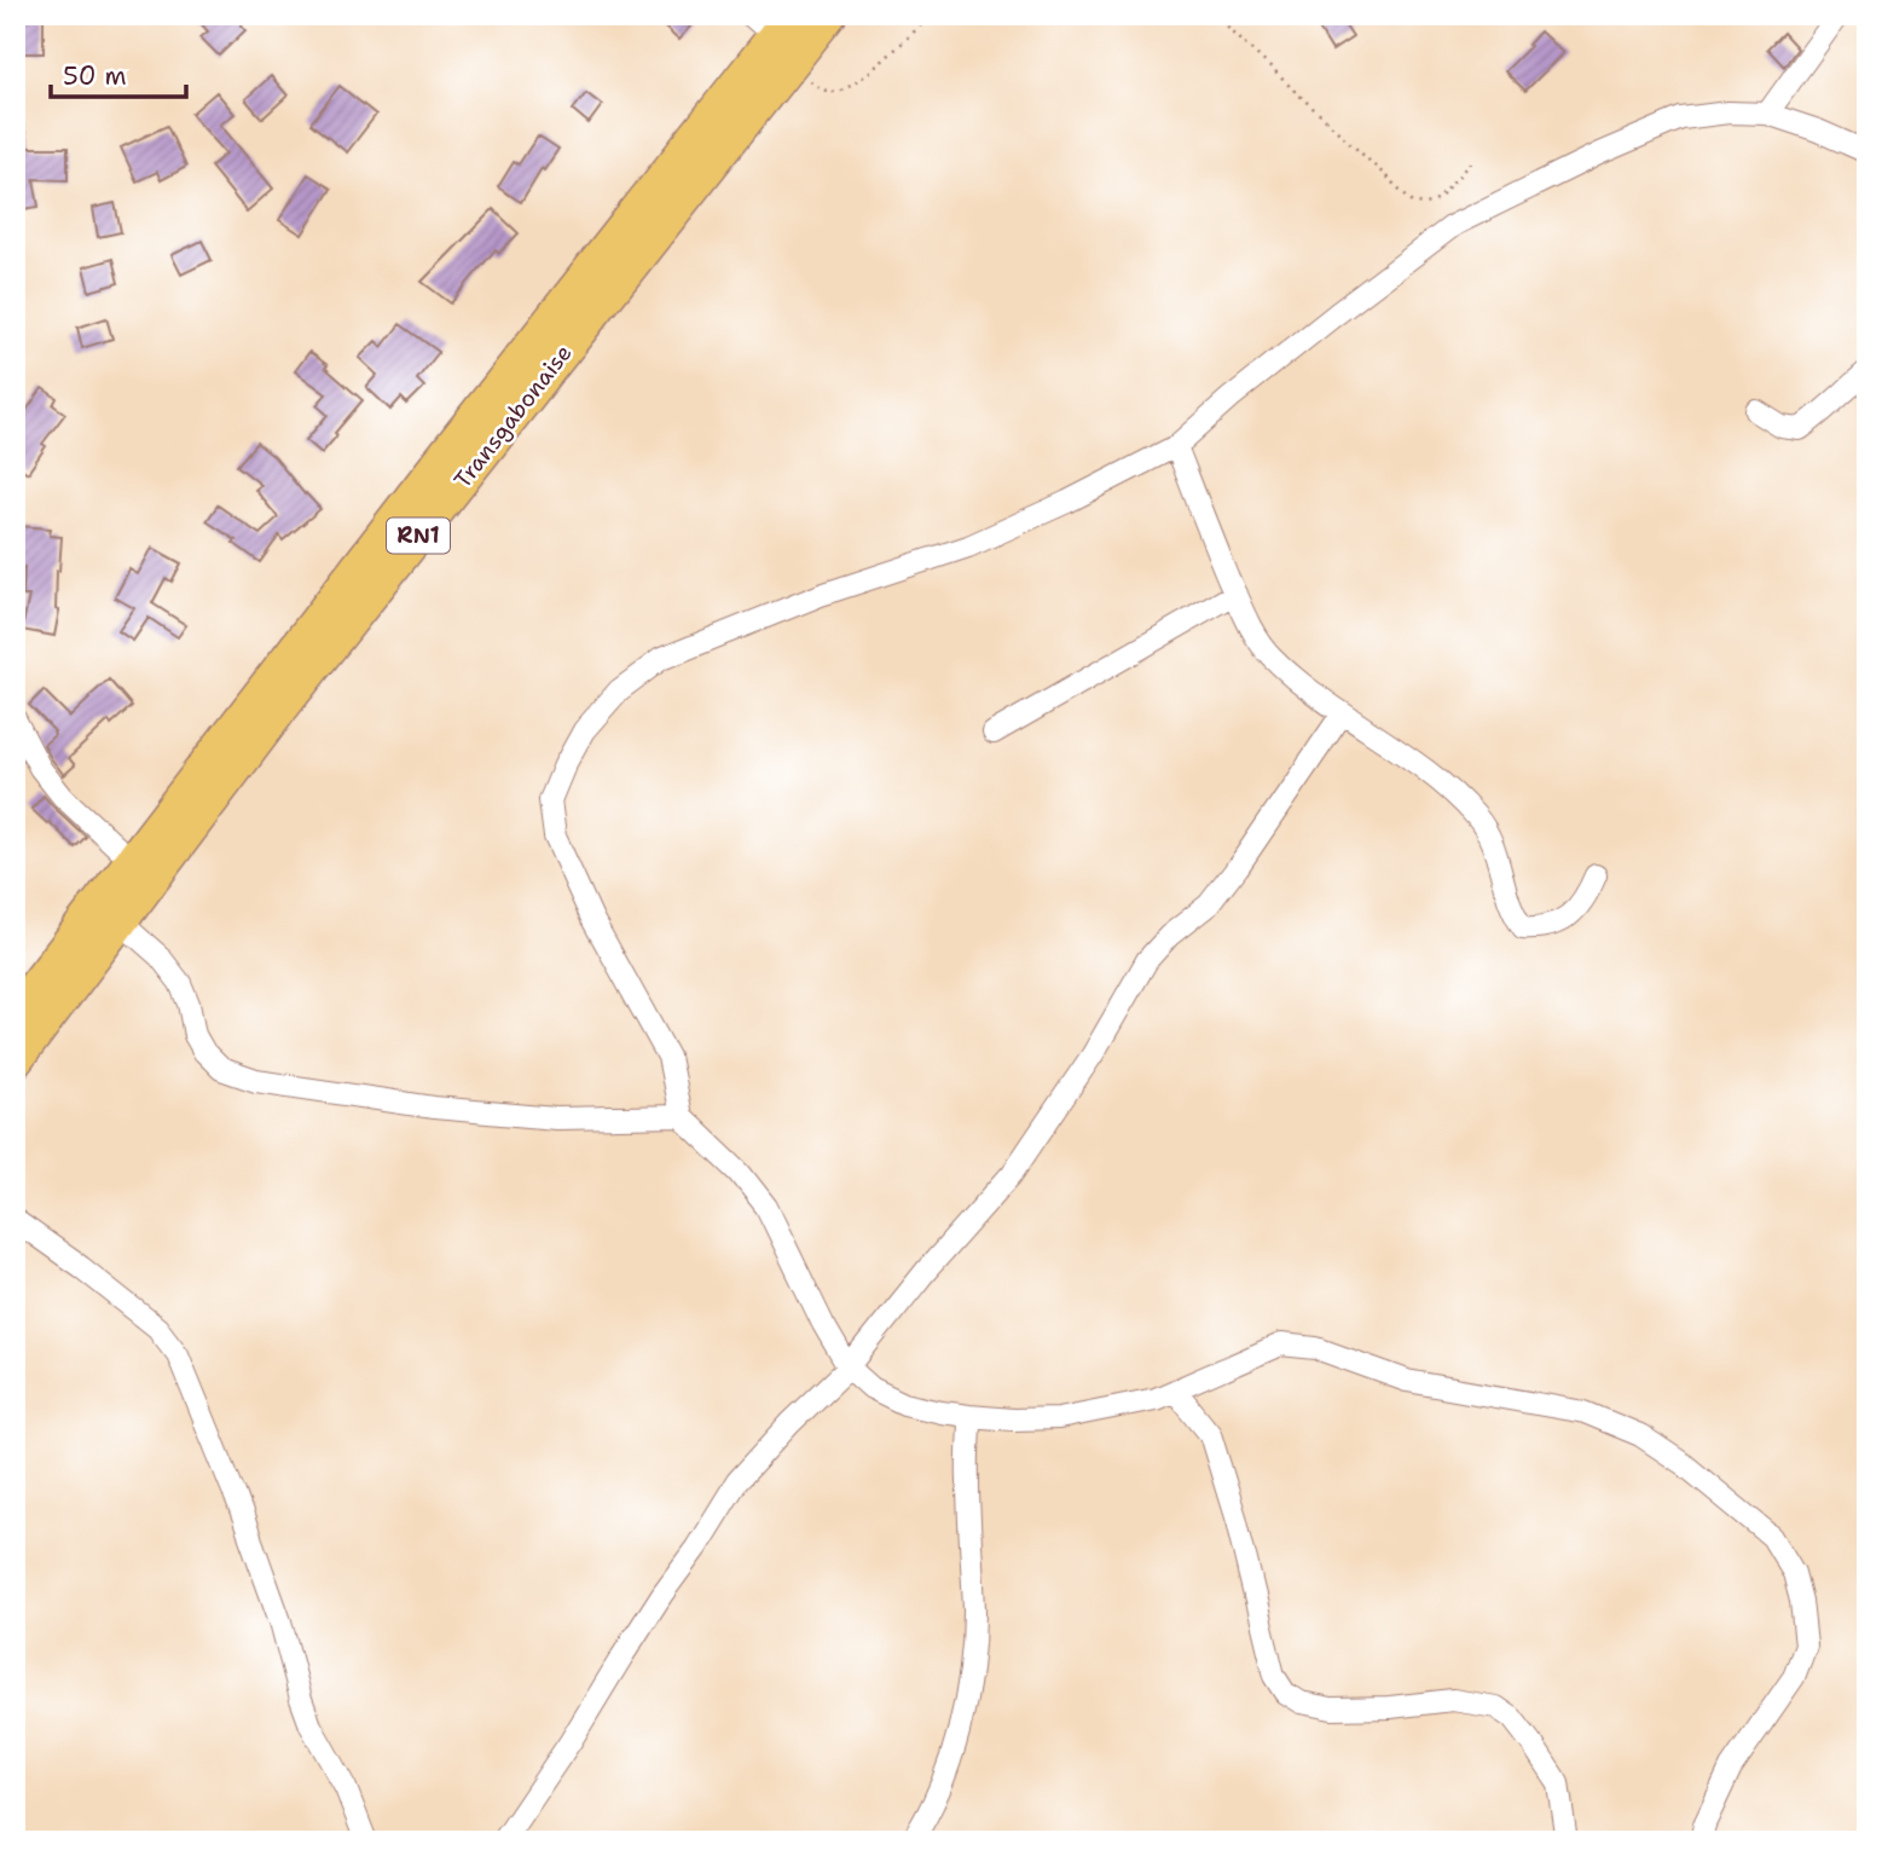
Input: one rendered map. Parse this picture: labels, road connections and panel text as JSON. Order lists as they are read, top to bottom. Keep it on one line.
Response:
{"streets":{"highway":["Transgabonaise","RN1"]},"scale_bar":"50 m"}
